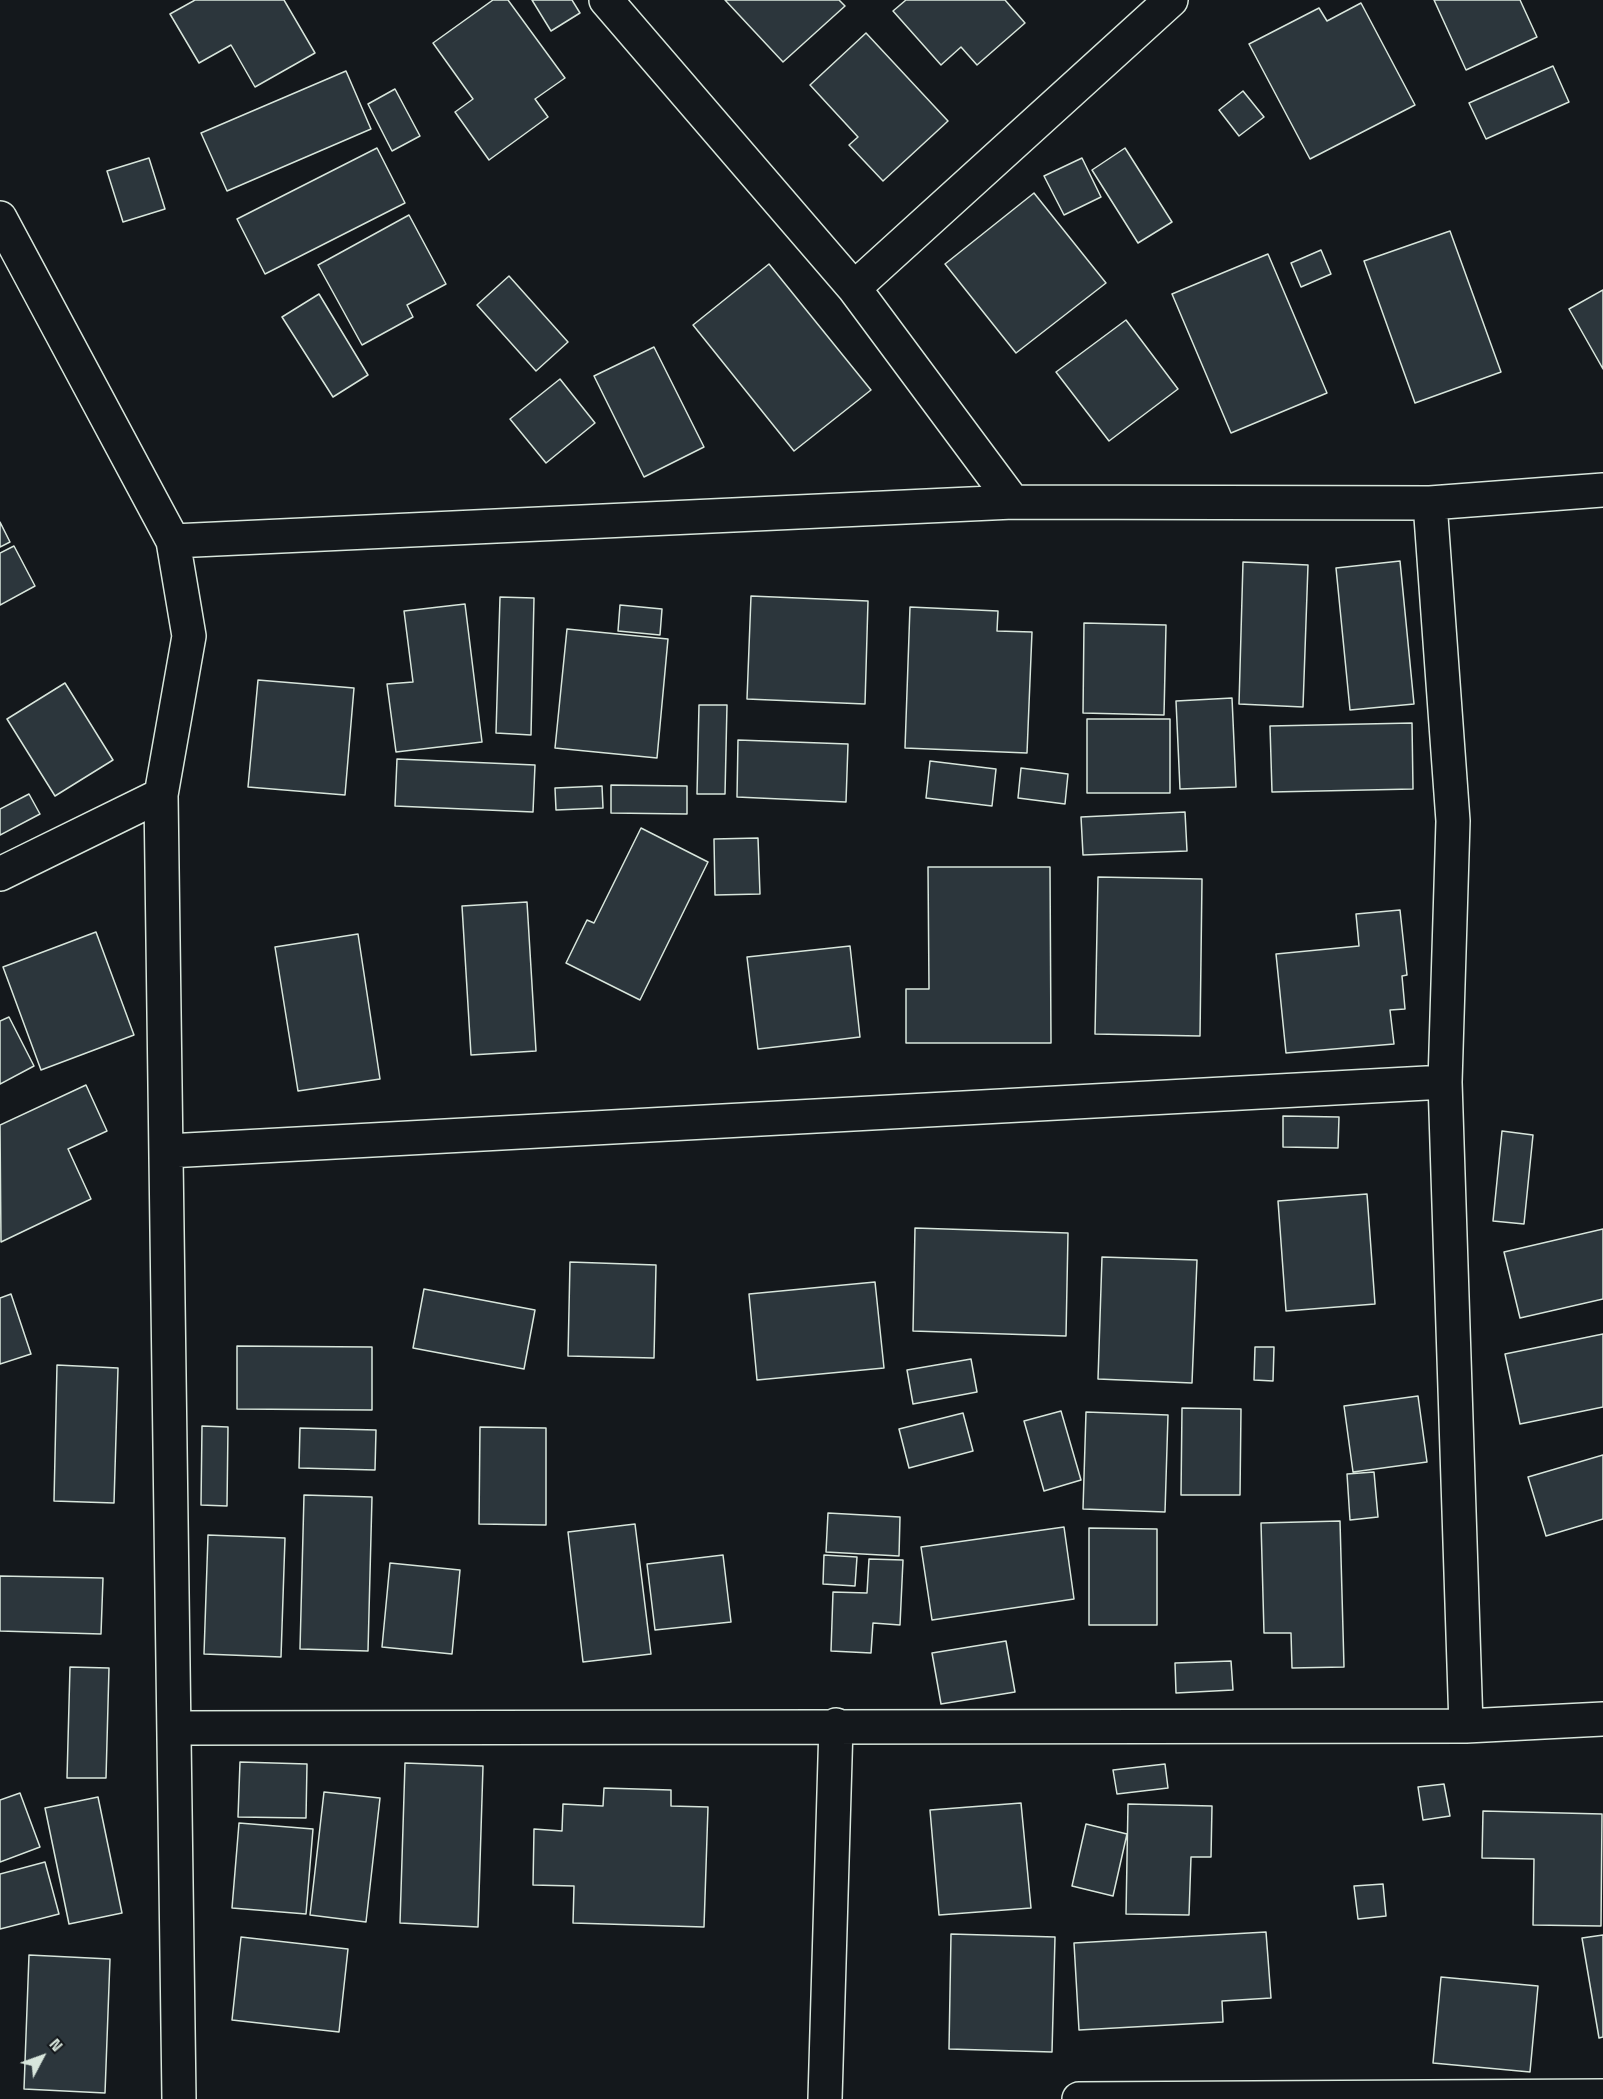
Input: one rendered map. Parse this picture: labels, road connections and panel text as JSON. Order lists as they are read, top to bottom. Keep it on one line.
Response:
{"north":"top right"}
